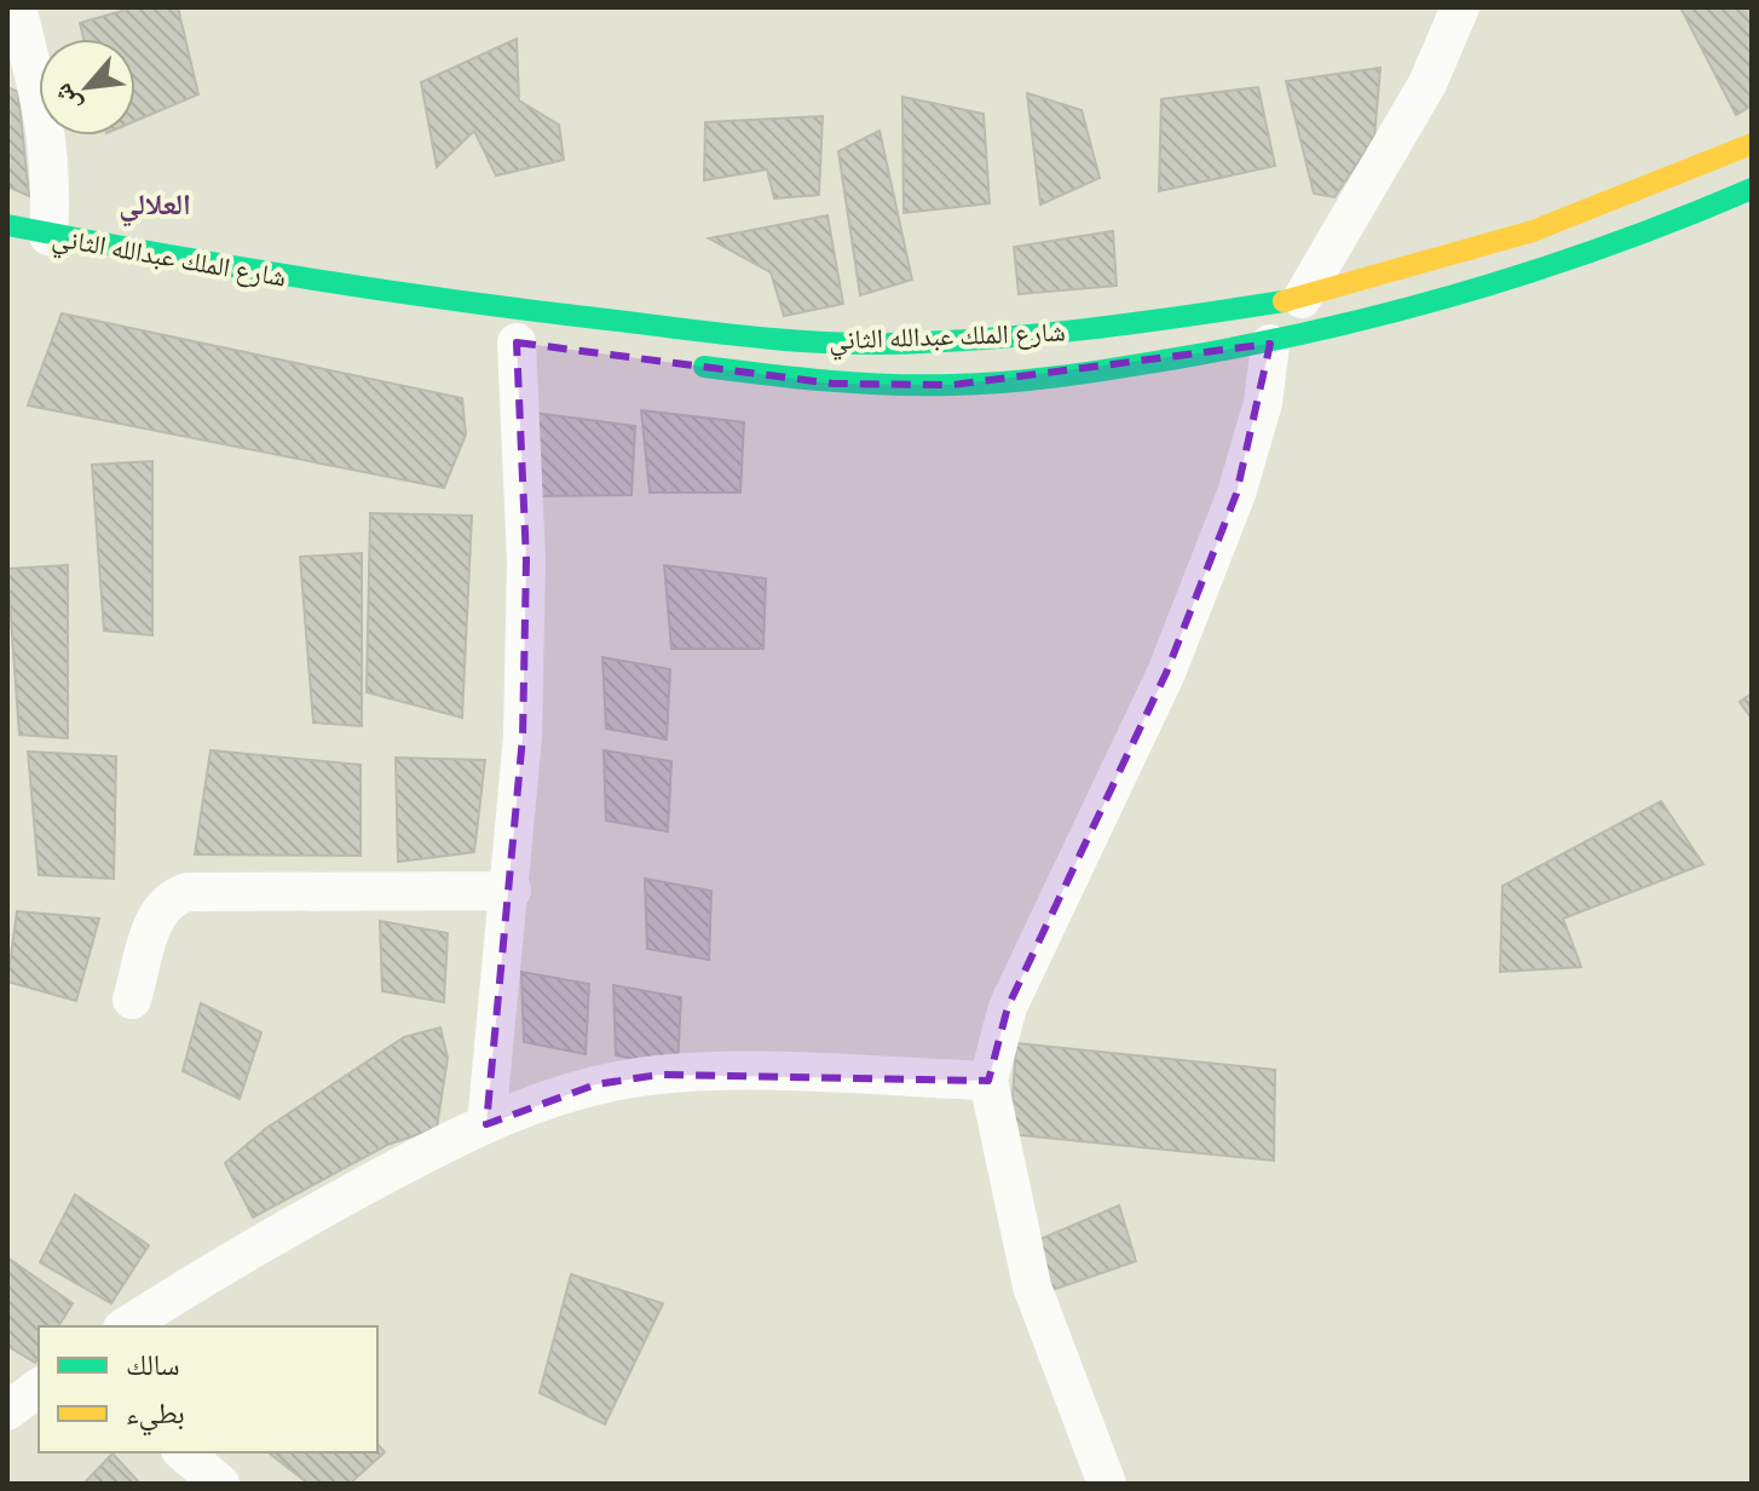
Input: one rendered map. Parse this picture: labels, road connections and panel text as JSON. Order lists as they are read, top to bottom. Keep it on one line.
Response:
{"streets":{"main road":["شارع الملك عبدالله الثاني"]},"districts":["العلالي"],"legend":["سالك","بطيء"],"north":"bottom left"}
